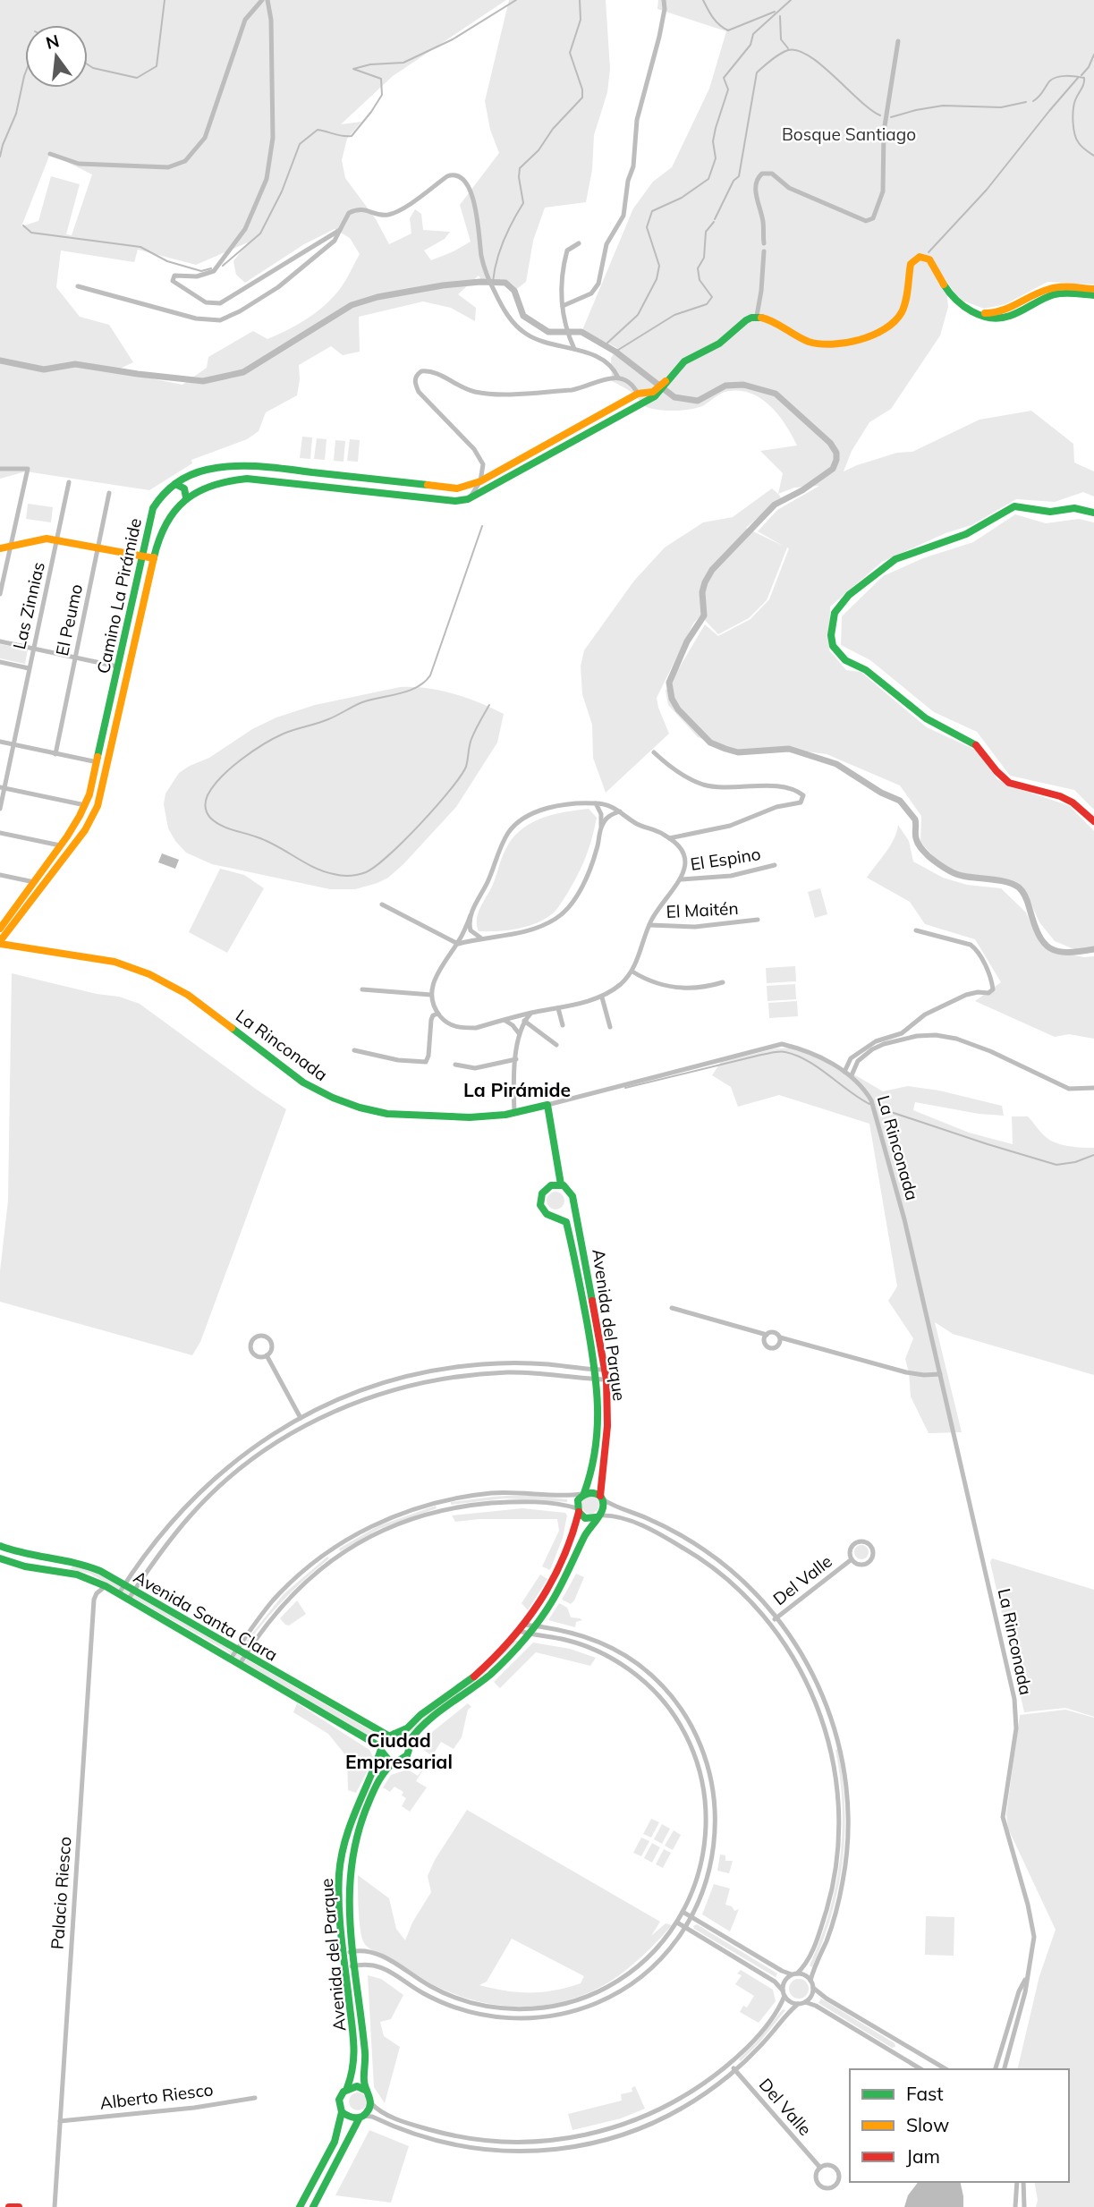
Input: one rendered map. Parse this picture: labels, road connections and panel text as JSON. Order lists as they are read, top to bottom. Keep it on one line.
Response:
{"streets":{"street":["Camino La Pirámide","Las Zinnias","El Peumo","El Espino","El Maitén","La Rinconada","Avenida del Parque","Del Valle","Avenida Santa Clara","Palacio Riesco","Alberto Riesco"]},"crossings":[["Camino La Pirámide","La Rinconada"],["Avenida del Parque","Avenida Santa Clara"],["Avenida Santa Clara","Palacio Riesco"],["Palacio Riesco","Alberto Riesco"]],"districts":["La Pirámide","Ciudad Empresarial"],"parks":["Bosque Santiago"],"legend":["Fast","Slow","Jam"],"north":"top"}
